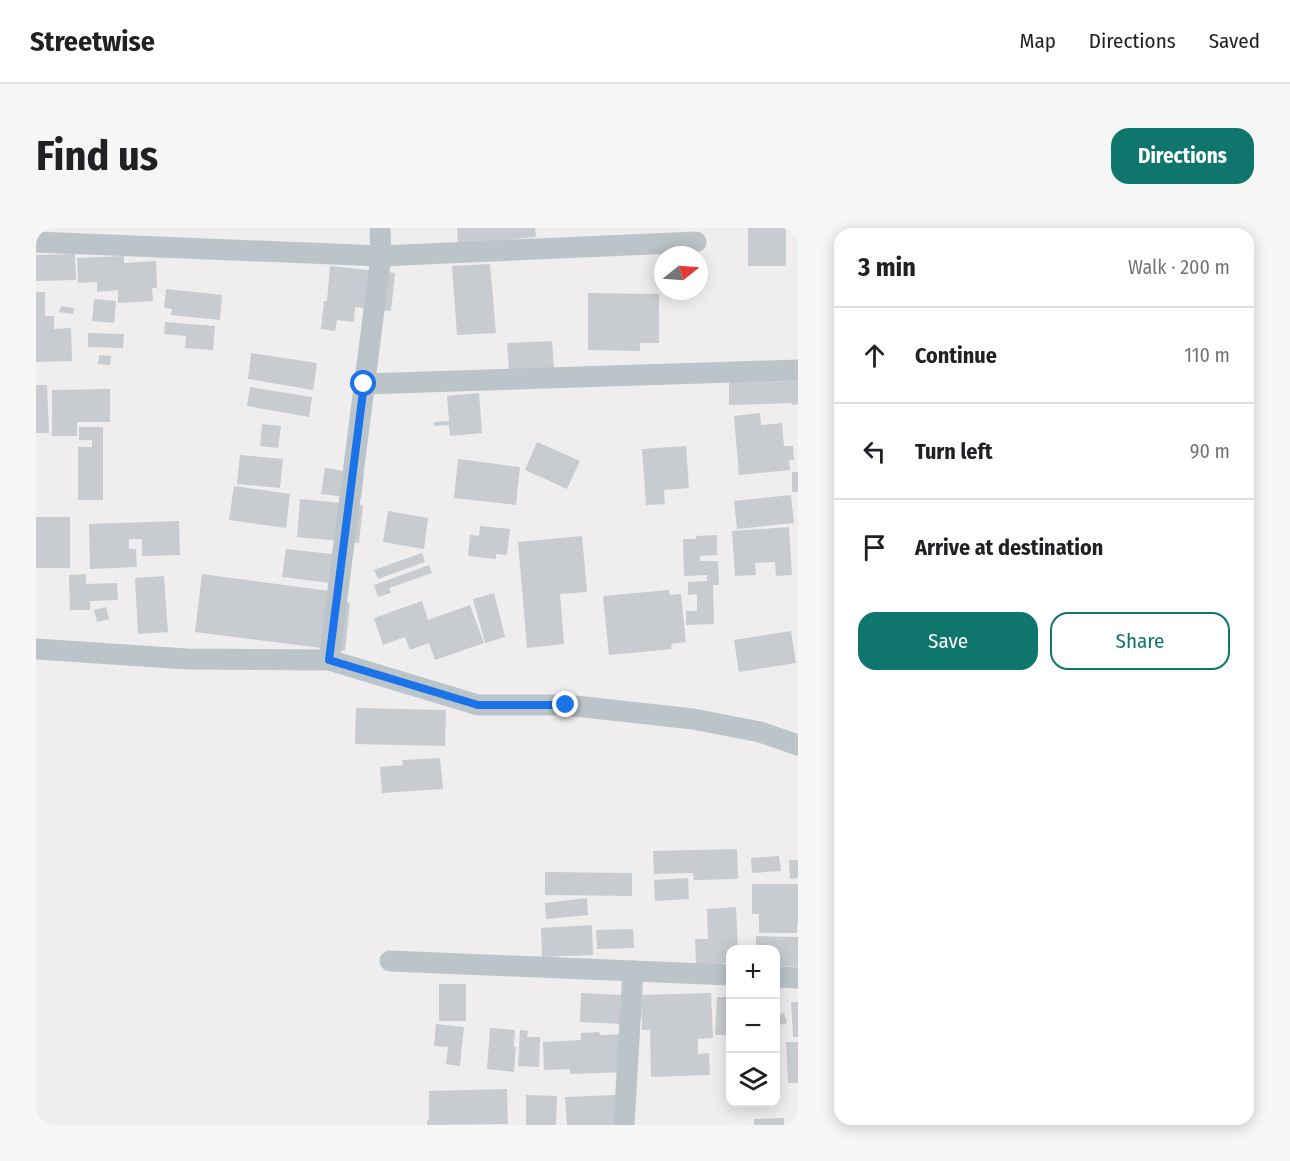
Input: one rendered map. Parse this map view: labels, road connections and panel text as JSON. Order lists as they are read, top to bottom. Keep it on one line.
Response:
{"north":"right","page":{"header":"Streetwise","nav":["Map","Directions","Saved"],"buttons":["Directions",["Save","Share"]],"title":"Find us","heading":["3 min","Walk · 200 m"],"list":[["Continue","110 m"],["Turn left","90 m"],"Arrive at destination"],"map_buttons":["+","−"]}}
